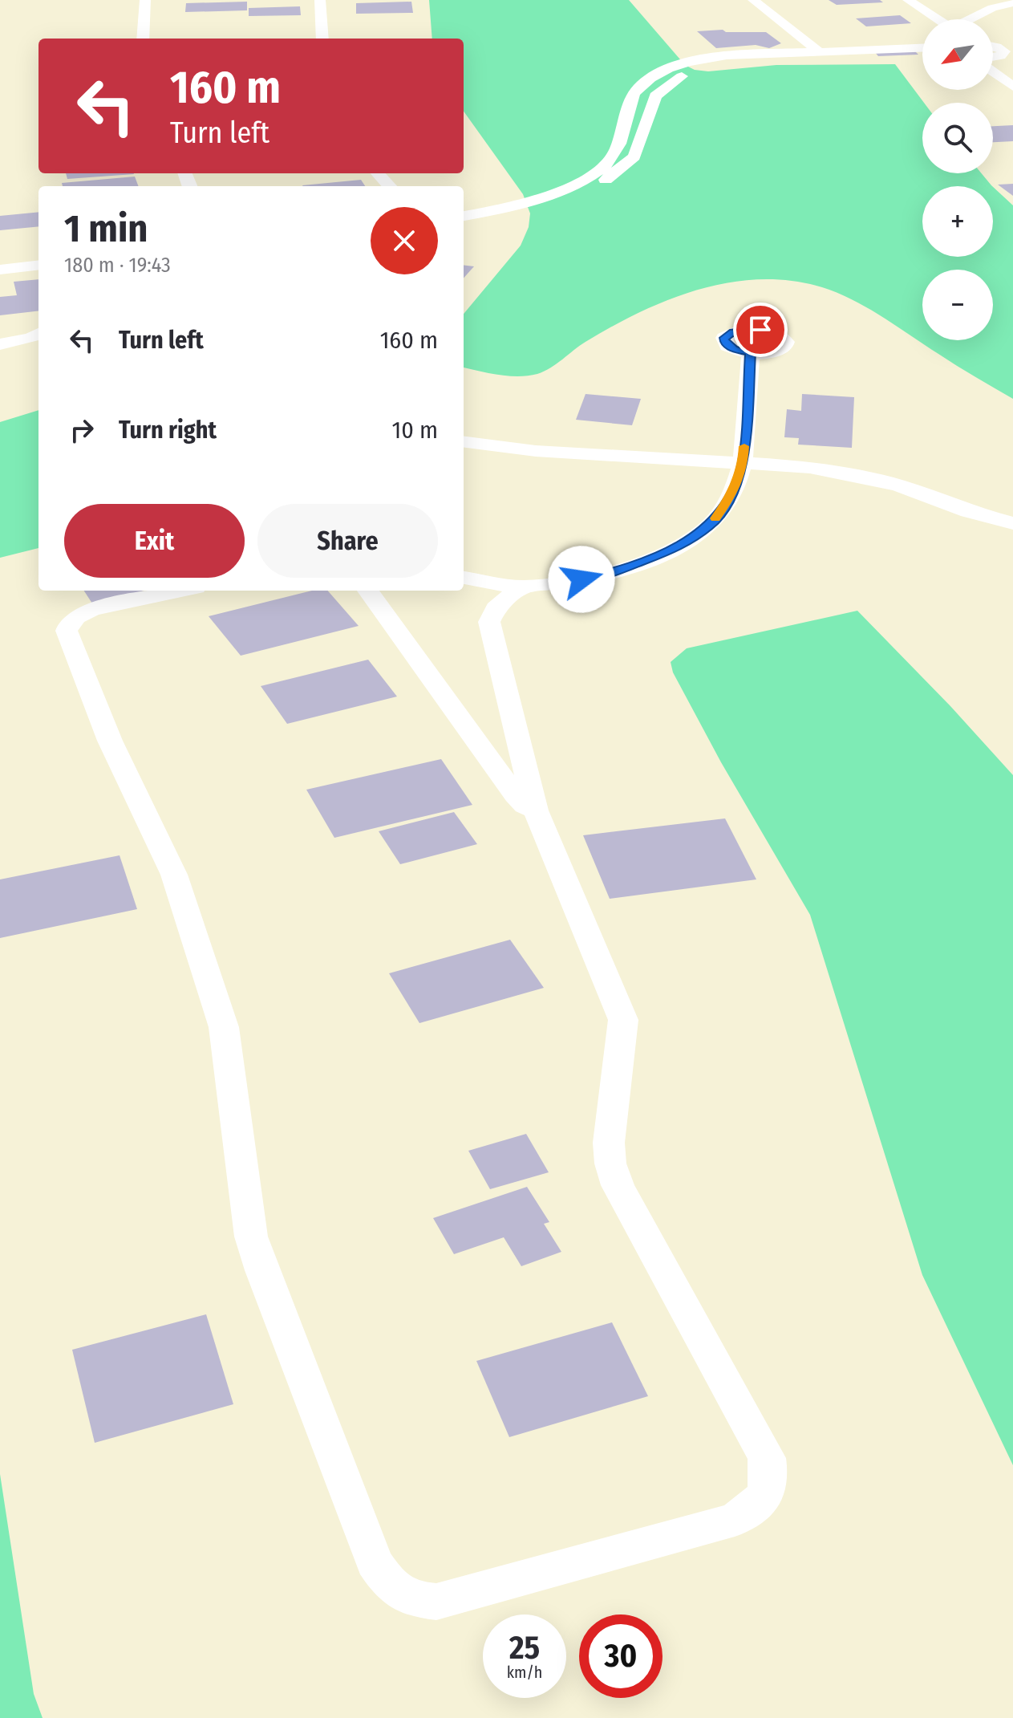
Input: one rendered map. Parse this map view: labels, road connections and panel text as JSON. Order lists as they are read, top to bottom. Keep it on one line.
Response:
{"north":"bottom left","page":{"map_buttons":["+","−"],"turn":["160 m","Turn left"],"heading":["1 min","180 m · 19:43"],"list":[{"name":"Turn left","value":"160 m"},{"name":"Turn right","value":"10 m"}],"buttons":["Exit","Share"],"speed":"25 km/h","limit":"30"}}
